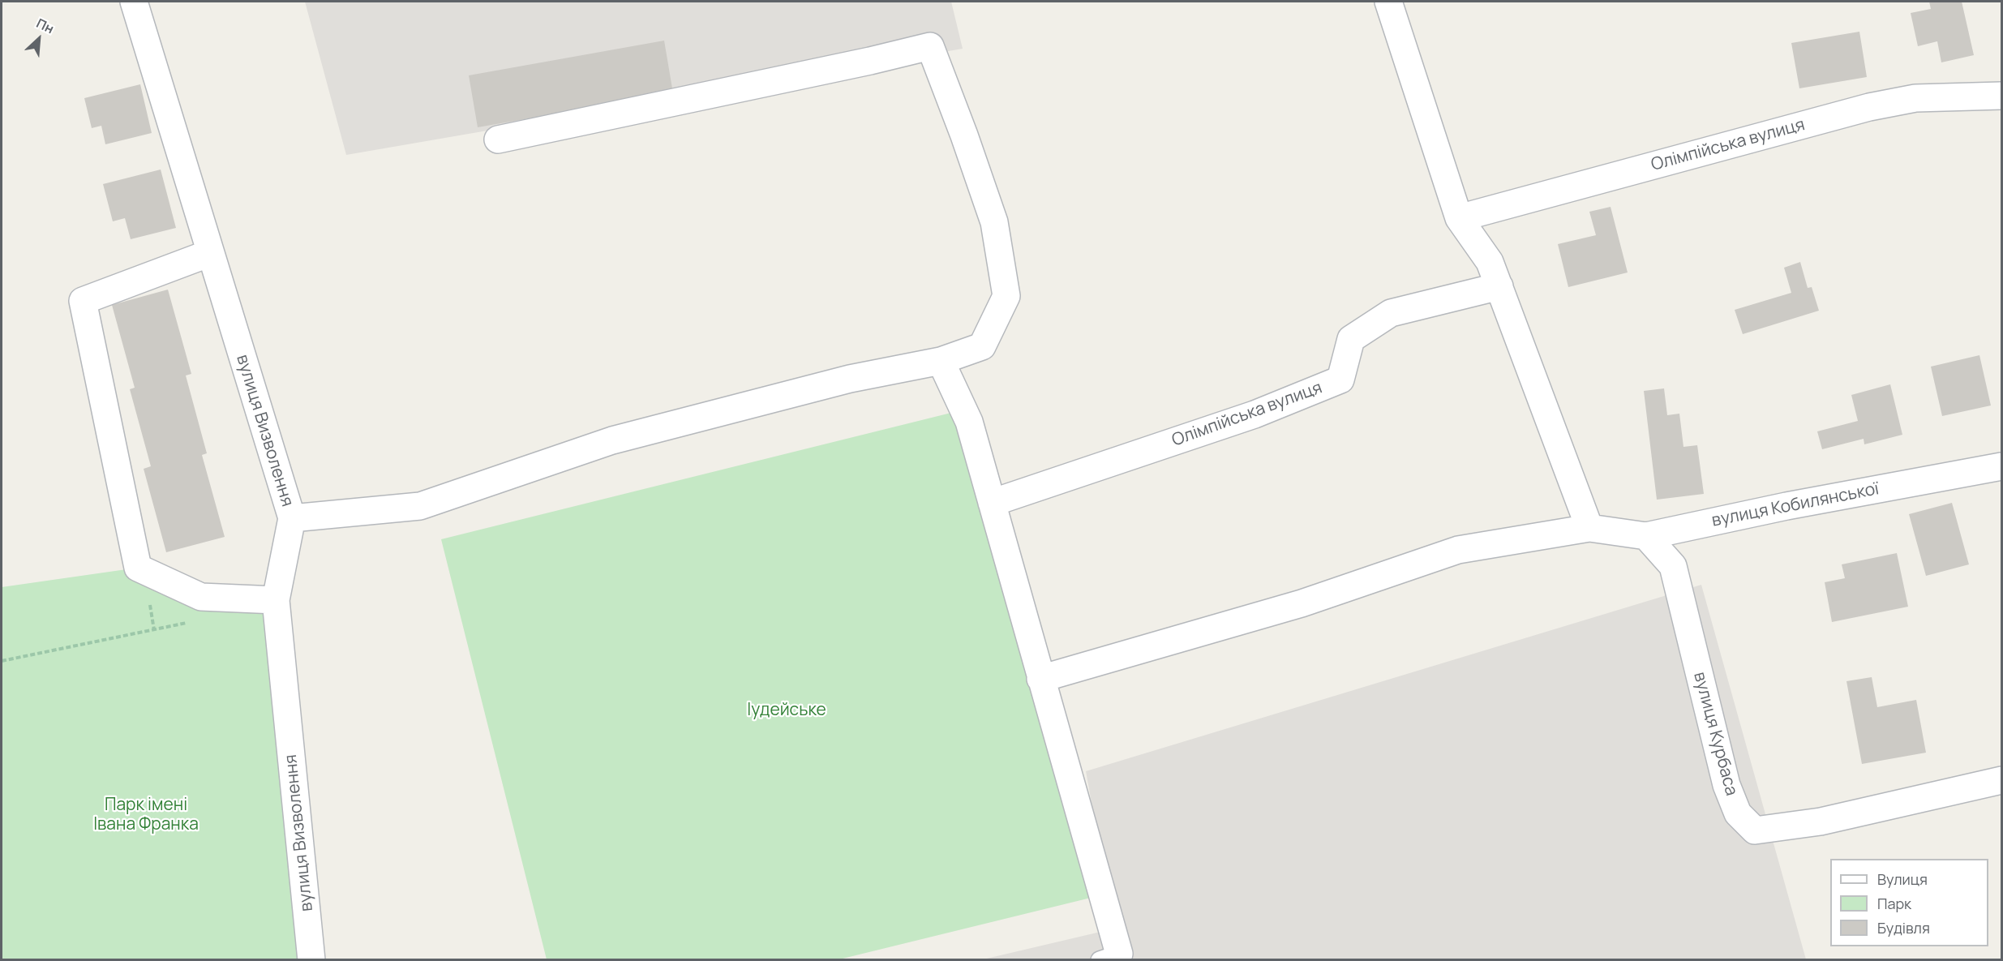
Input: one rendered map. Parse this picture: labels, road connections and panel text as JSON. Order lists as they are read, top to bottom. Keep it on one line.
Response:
{"streets":{"street":["Олімпійська вулиця","вулиця Визволення","вулиця Кобилянської","вулиця Курбаса"]},"crossings":[["вулиця Кобилянської","вулиця Курбаса"]],"parks":["Іудейське","Парк імені Івана Франка"],"legend":["Вулиця","Парк","Будівля"],"north":"top right"}
